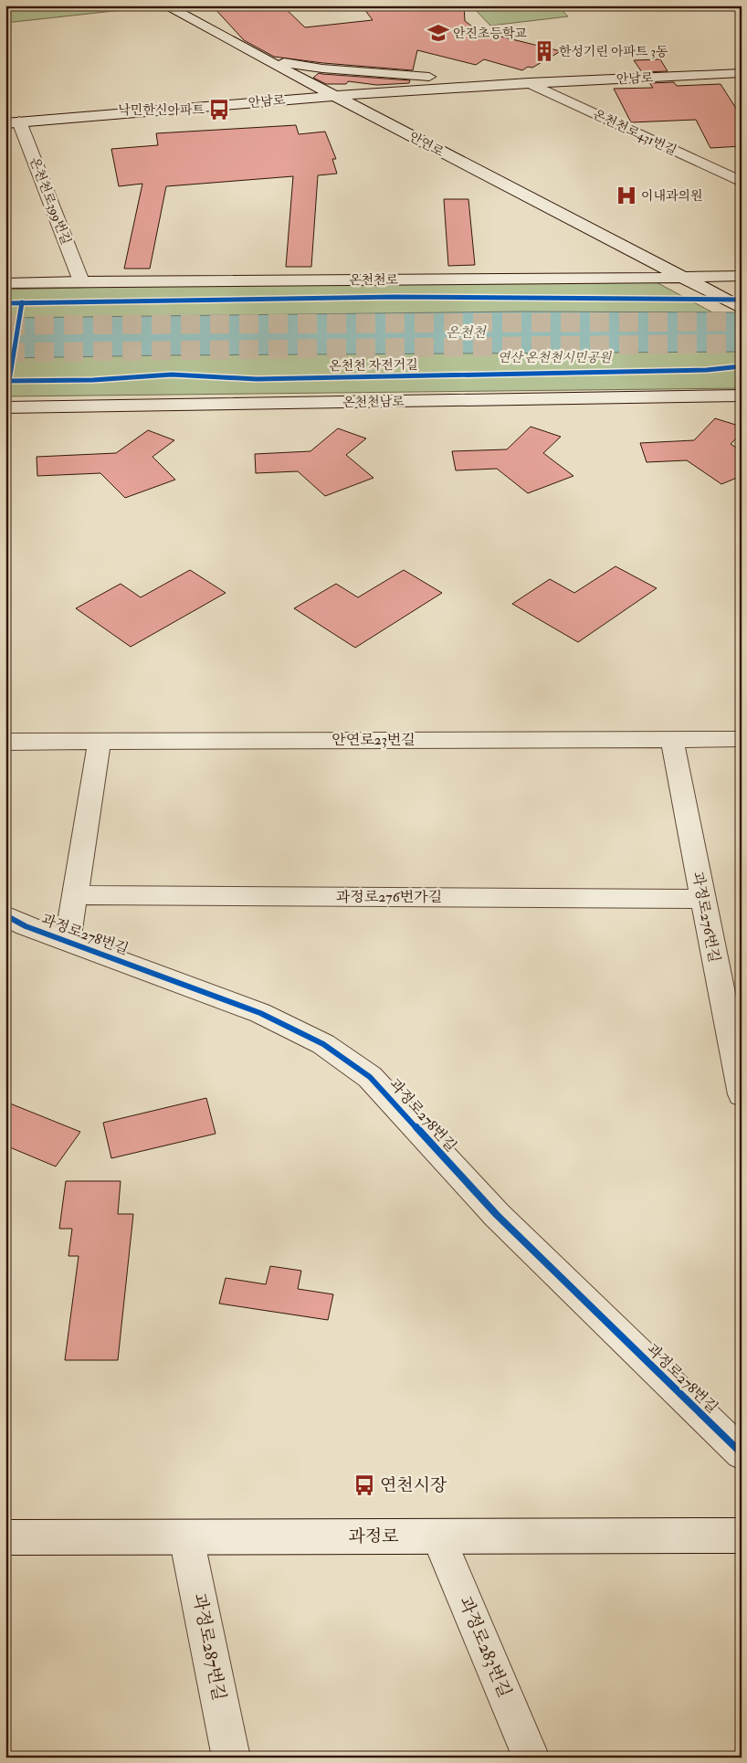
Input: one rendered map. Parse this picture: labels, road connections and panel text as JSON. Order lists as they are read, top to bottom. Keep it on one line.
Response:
{"streets":{"street":["안남로","온천천로431번길","안연로","온천천로399번길","온천천로","온천천남로","안연로23번길","과정로276번가길","과정로276번길","과정로278번길","과정로","과정로287번길","과정로283번길"],"cycle path":["온천천 자전거길"]},"crossings":[["안남로","온천천로431번길"],["안남로","안연로"],["안남로","온천천로399번길"],["안연로","온천천로"],["온천천로399번길","온천천로"],["안연로23번길","과정로276번길"],["안연로23번길","과정로278번길"],["과정로276번가길","과정로276번길"],["과정로276번가길","과정로278번길"],["과정로","과정로287번길"],["과정로","과정로283번길"]],"water":["온천천"],"parks":["연산 온천천시민공원"],"places":{"school or university":["안진초등학교"],"building":["한성기린 아파트 3동"],"bus stop":["낙민한신아파트","연천시장"],"hospital":["이내과의원"]}}
